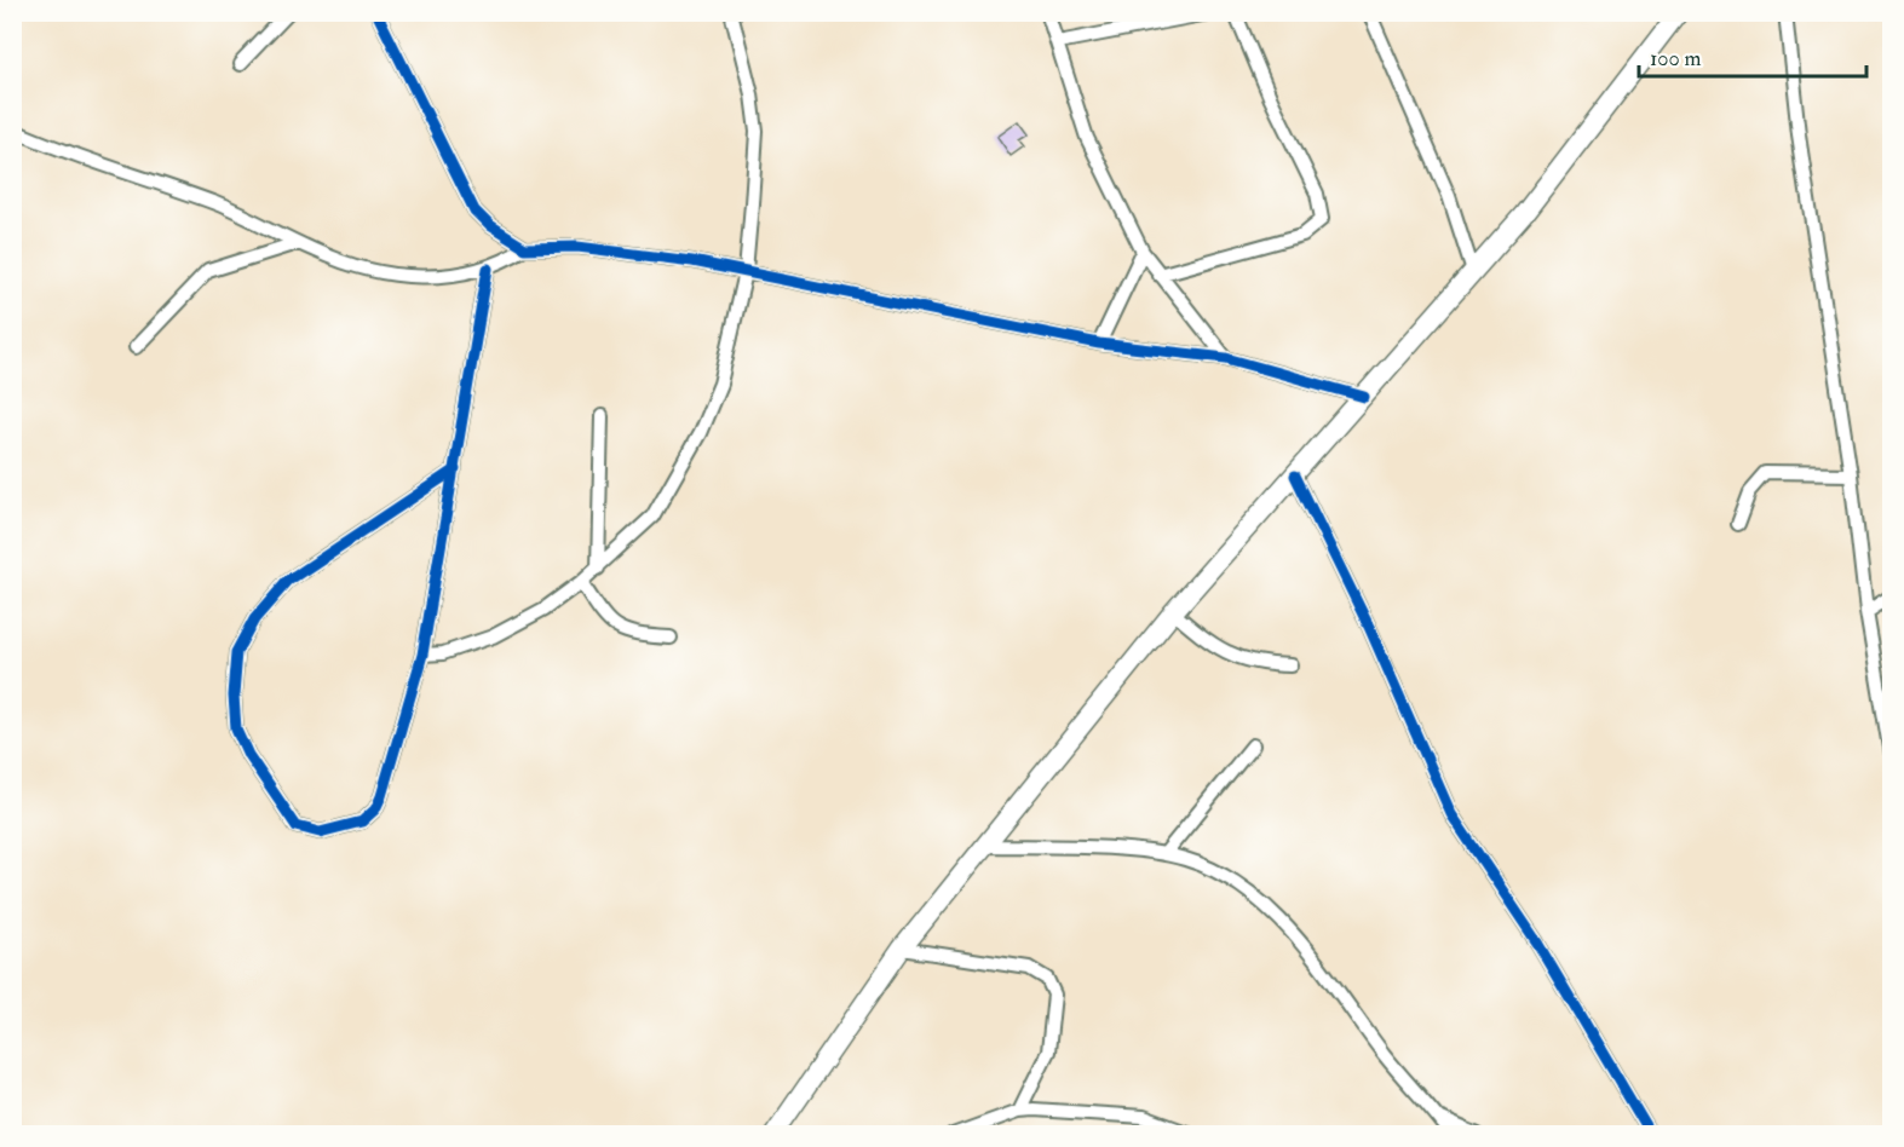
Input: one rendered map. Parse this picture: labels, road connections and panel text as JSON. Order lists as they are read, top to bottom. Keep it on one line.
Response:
{"scale_bar":"100 m"}
